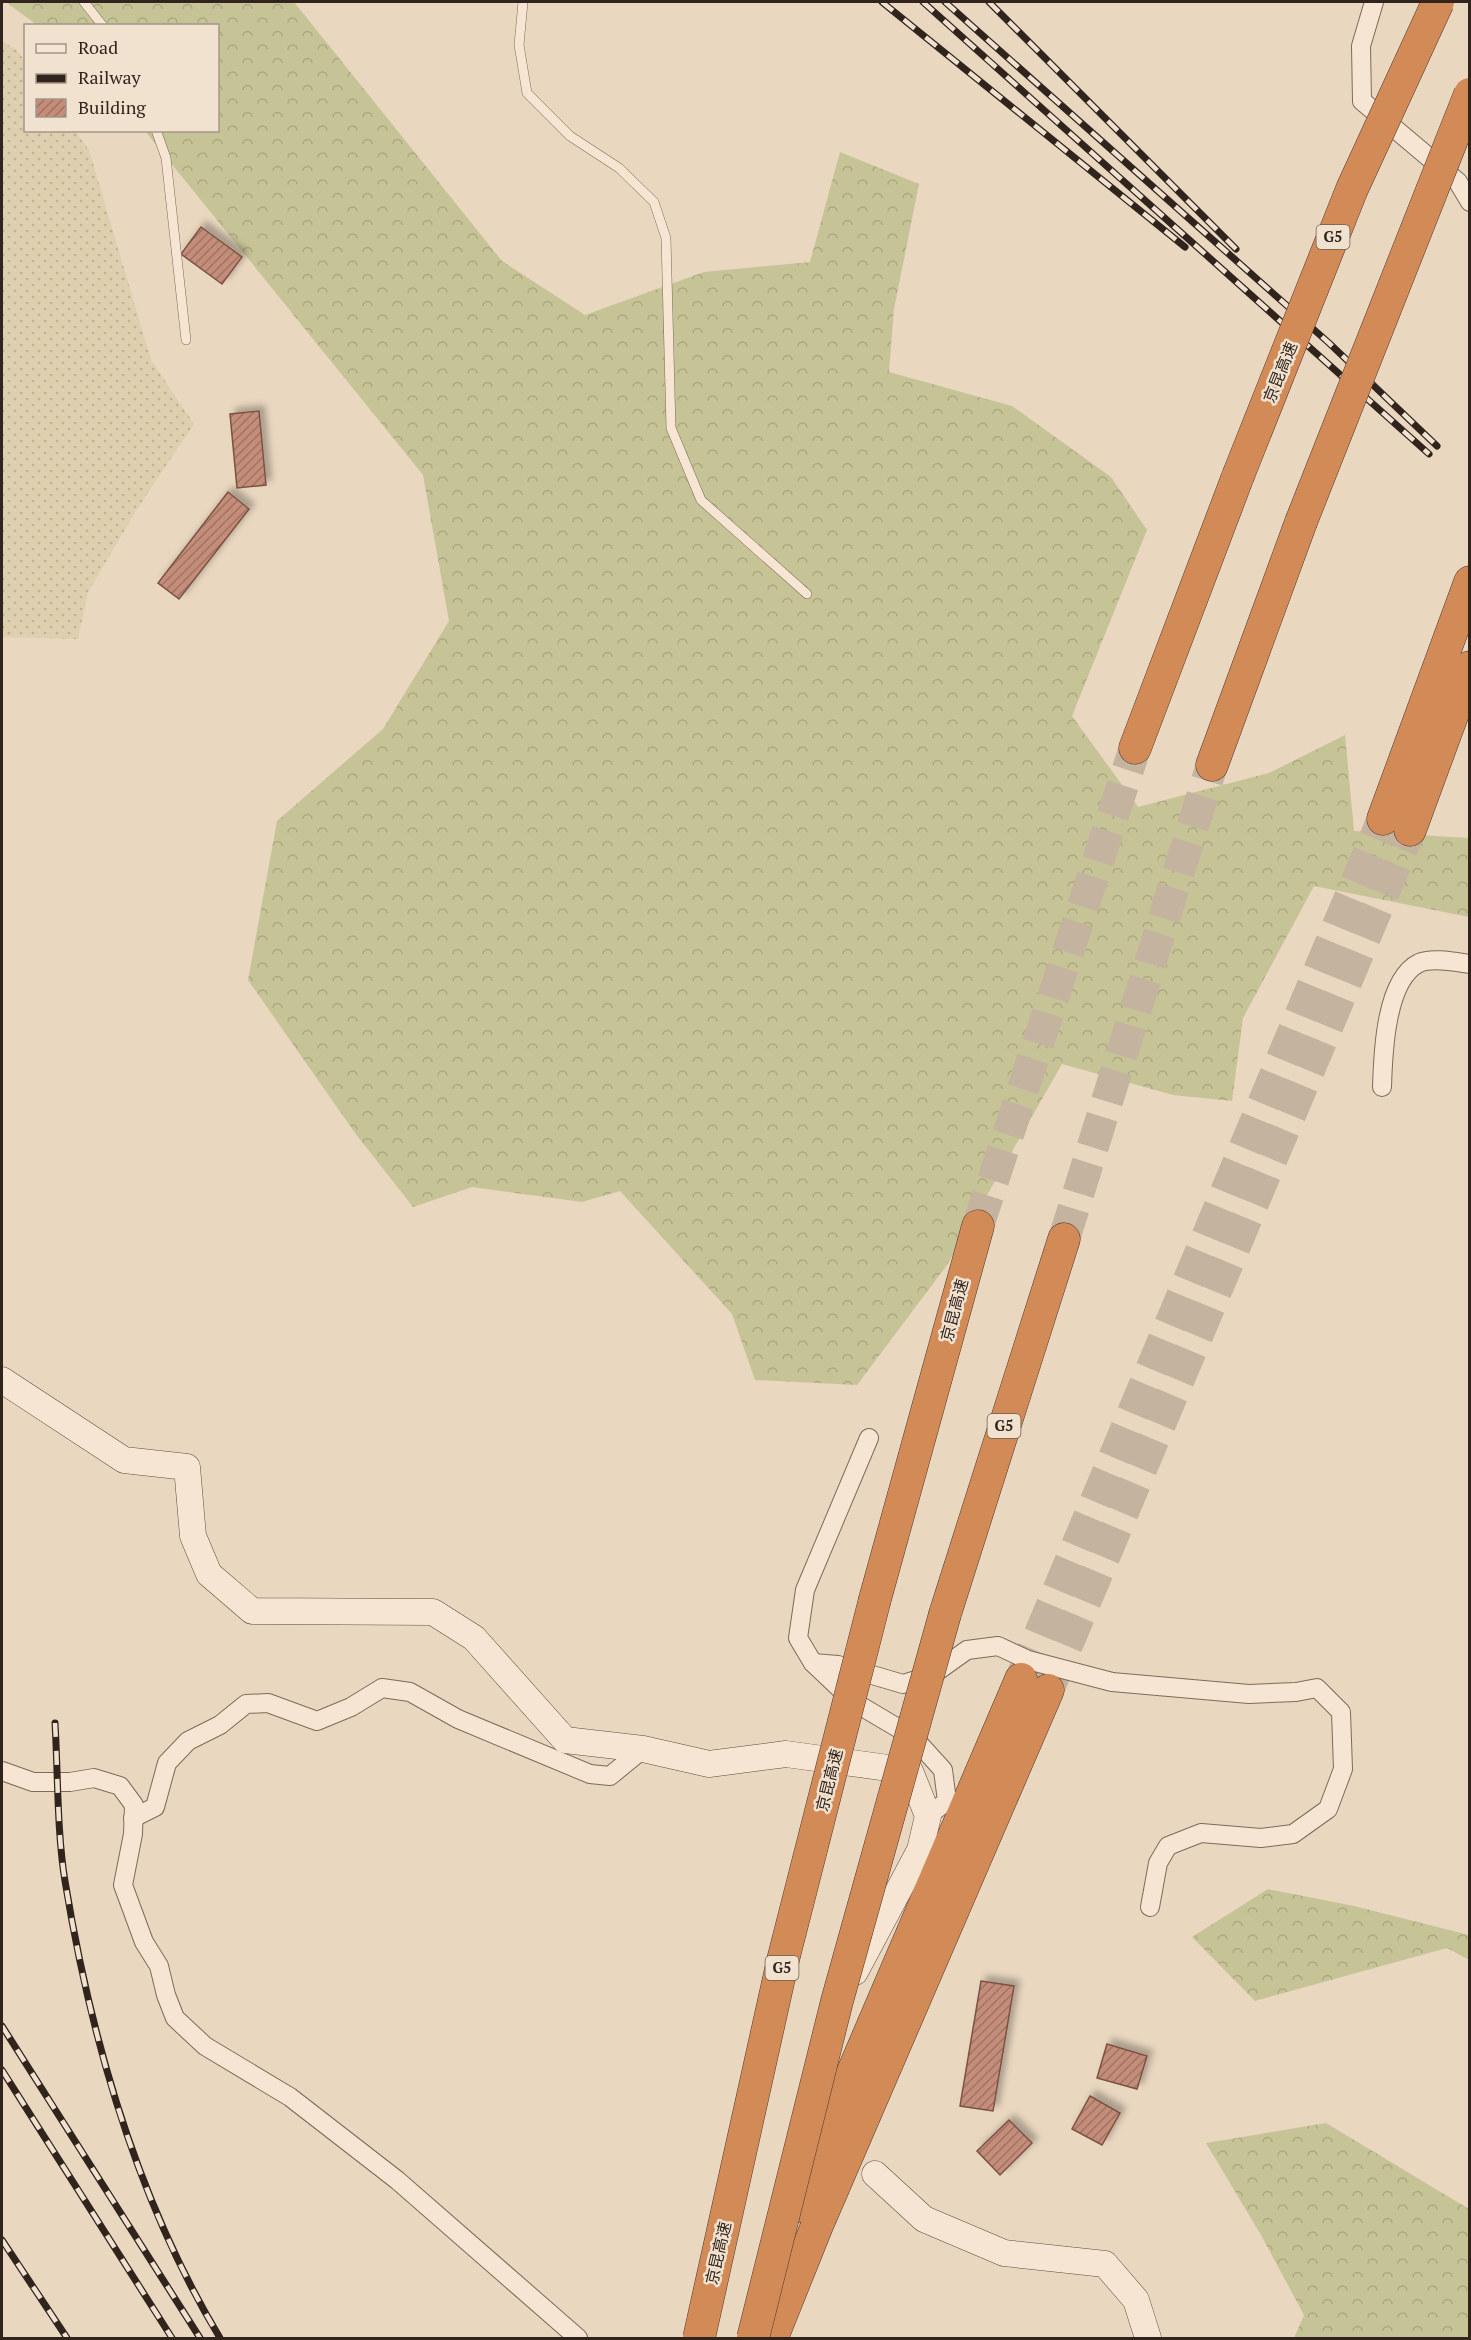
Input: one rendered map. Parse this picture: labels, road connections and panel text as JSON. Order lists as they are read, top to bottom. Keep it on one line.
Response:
{"streets":{"highway":["G5","京昆高速"]},"legend":["Road","Railway","Building"]}
